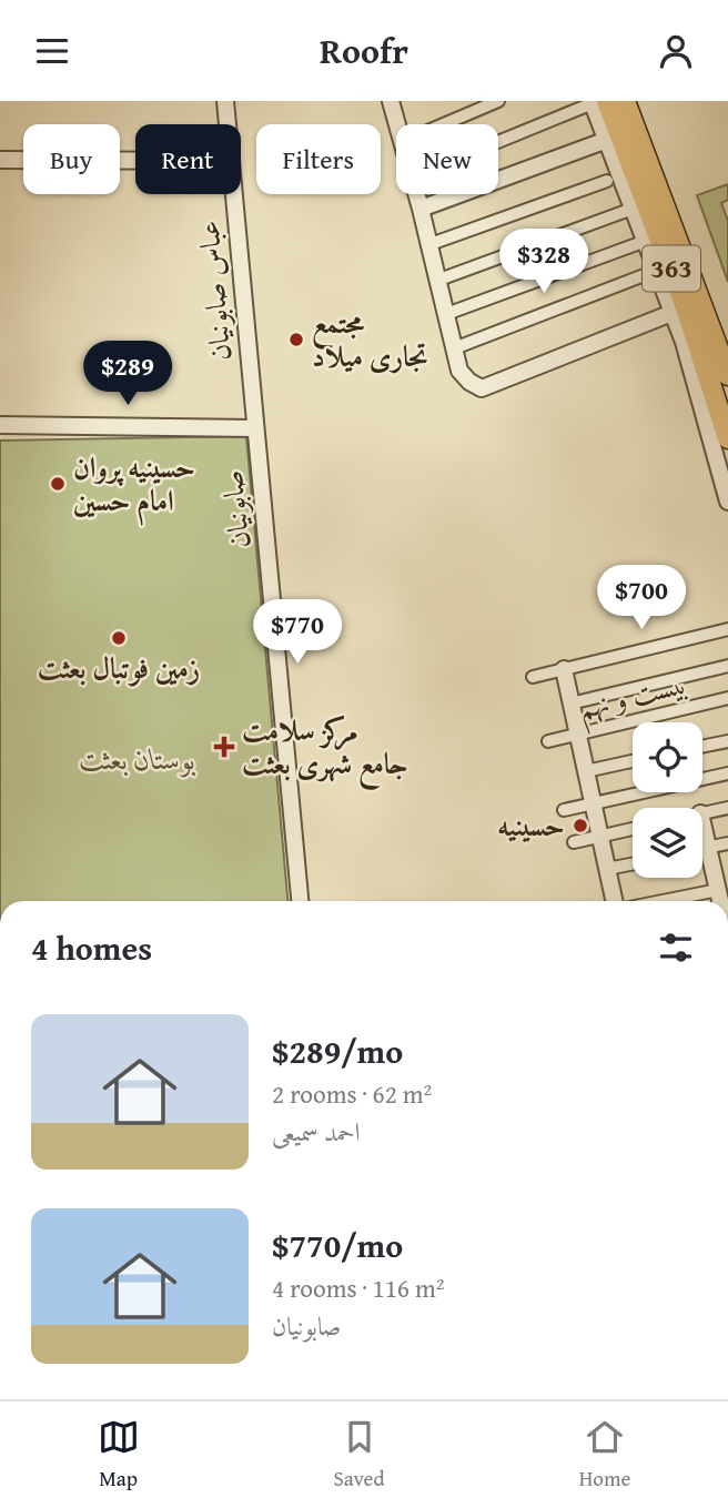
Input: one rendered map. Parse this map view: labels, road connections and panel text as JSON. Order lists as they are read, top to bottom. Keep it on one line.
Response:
{"streets":{"main road":["363"],"street":["عباس صابونیان","صابونیان","بیست و نهم"]},"crossings":[["عباس صابونیان","صابونیان"]],"parks":["بوستان بعثت"],"places":{"other":["مجتمع تجاری میلاد","حسینیه پروان امام حسین","زمین فوتبال بعثت","حسینیه"],"health":["مرکز سلامت جامع شهری بعثت"]},"page":{"header":"Roofr","chip":["Buy","Rent","Filters","New"],"price":["$328","$289","$700","$770"],"heading":"4 homes","list":[{"name":"$289/mo","note":"2 rooms · 62 m² · احمد سمیعی"},{"name":"$770/mo","note":"4 rooms · 116 m² · صابونیان"}],"tabs":["Map","Saved","Home"]}}
